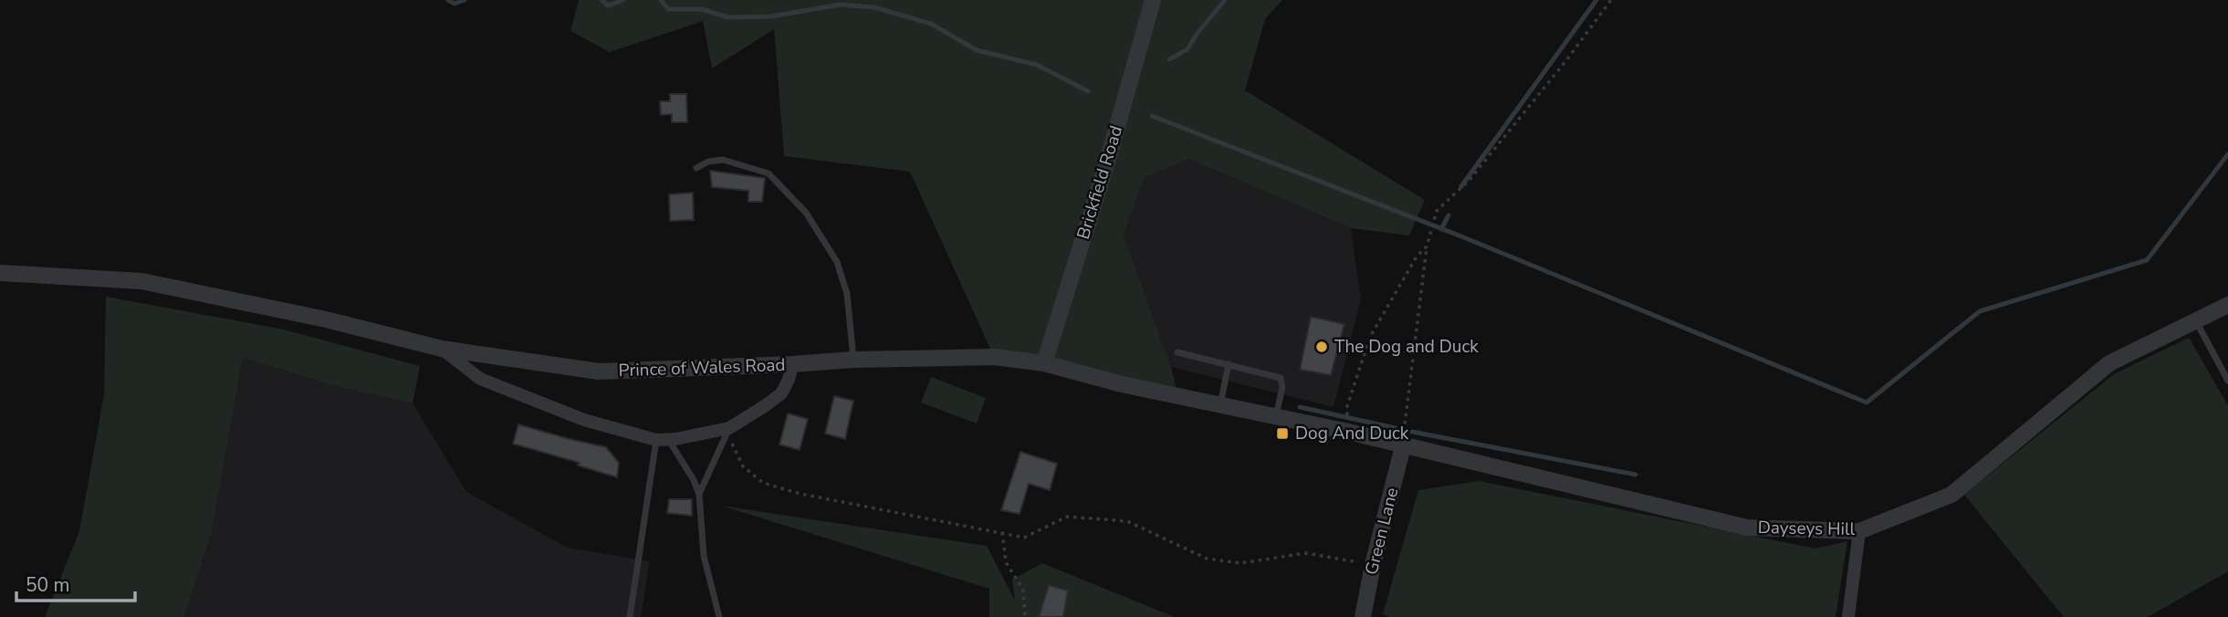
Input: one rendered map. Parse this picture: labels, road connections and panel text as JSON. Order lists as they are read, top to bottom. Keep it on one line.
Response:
{"streets":{"street":["Brickfield Road","Prince of Wales Road","Dayseys Hill","Green Lane"]},"crossings":[["Brickfield Road","Prince of Wales Road"],["Prince of Wales Road","Dayseys Hill"],["Prince of Wales Road","Green Lane"],["Dayseys Hill","Green Lane"]],"places":{"other":["The Dog and Duck"],"transit":["Dog And Duck"]},"scale_bar":"50 m"}
